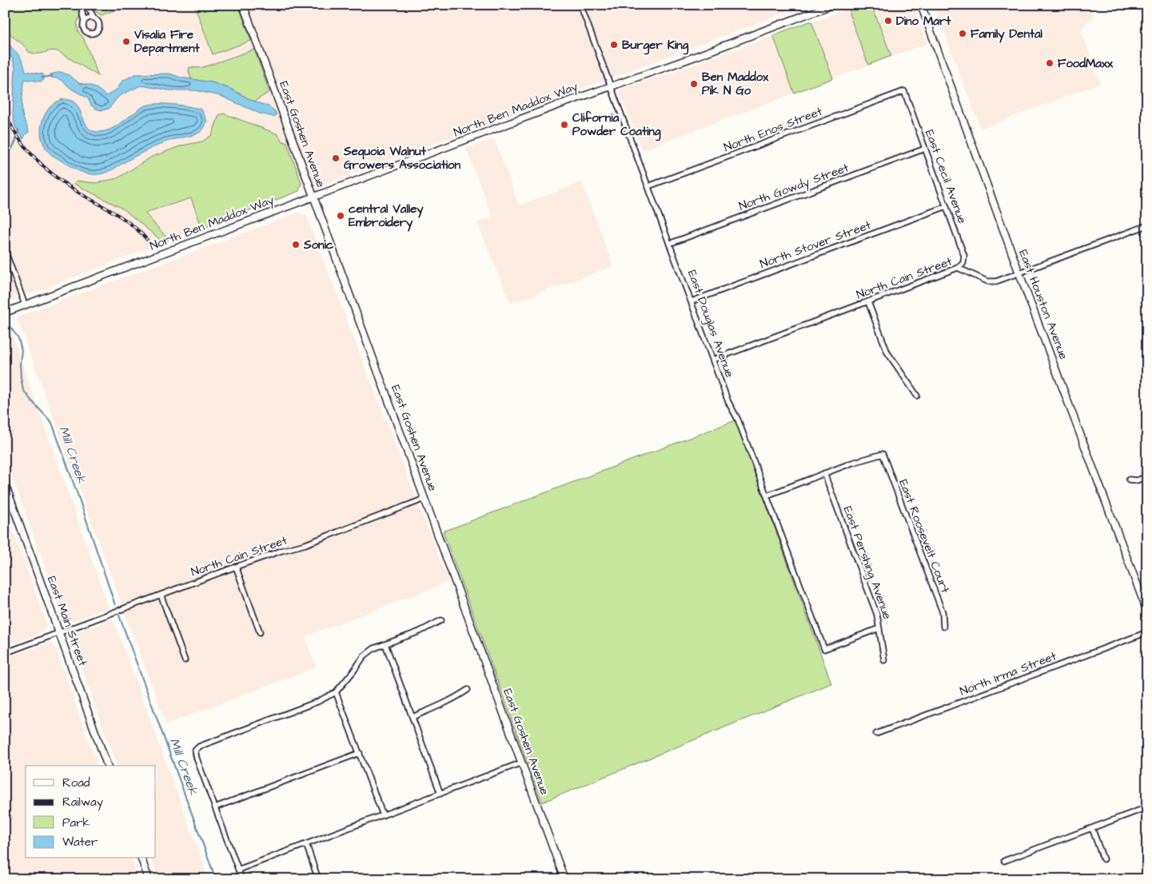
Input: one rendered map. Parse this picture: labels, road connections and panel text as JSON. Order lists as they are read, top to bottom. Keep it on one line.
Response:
{"streets":{"main road":["North Ben Maddox Way","East Goshen Avenue","East Houston Avenue","East Main Street"],"street":["North Enos Street","East Cecil Avenue","North Gowdy Street","North Stover Street","North Cain Street","East Douglas Avenue","East Roosevelt Court","East Pershing Avenue","North Irma Street"]},"crossings":[["North Ben Maddox Way","East Goshen Avenue"],["North Ben Maddox Way","East Douglas Avenue"],["North Enos Street","East Cecil Avenue"],["North Enos Street","East Douglas Avenue"],["East Goshen Avenue","North Cain Street"],["East Cecil Avenue","North Gowdy Street"],["East Cecil Avenue","North Stover Street"],["East Cecil Avenue","North Cain Street"],["North Gowdy Street","East Douglas Avenue"],["North Stover Street","East Douglas Avenue"],["North Cain Street","East Houston Avenue"],["North Cain Street","East Douglas Avenue"],["North Cain Street","East Main Street"],["East Douglas Avenue","East Pershing Avenue"],["East Roosevelt Court","East Pershing Avenue"]],"water":["Mill Creek"],"places":["Dino Mart","Family Dental","Visalia Fire Department","Burger King","FoodMaxx","Ben Maddox Pik N Go","Clifornia Powder Coating","Sequoia Walnut Growers Association","central Valley Embroidery","Sonic"],"legend":["Road","Railway","Park","Water"]}
